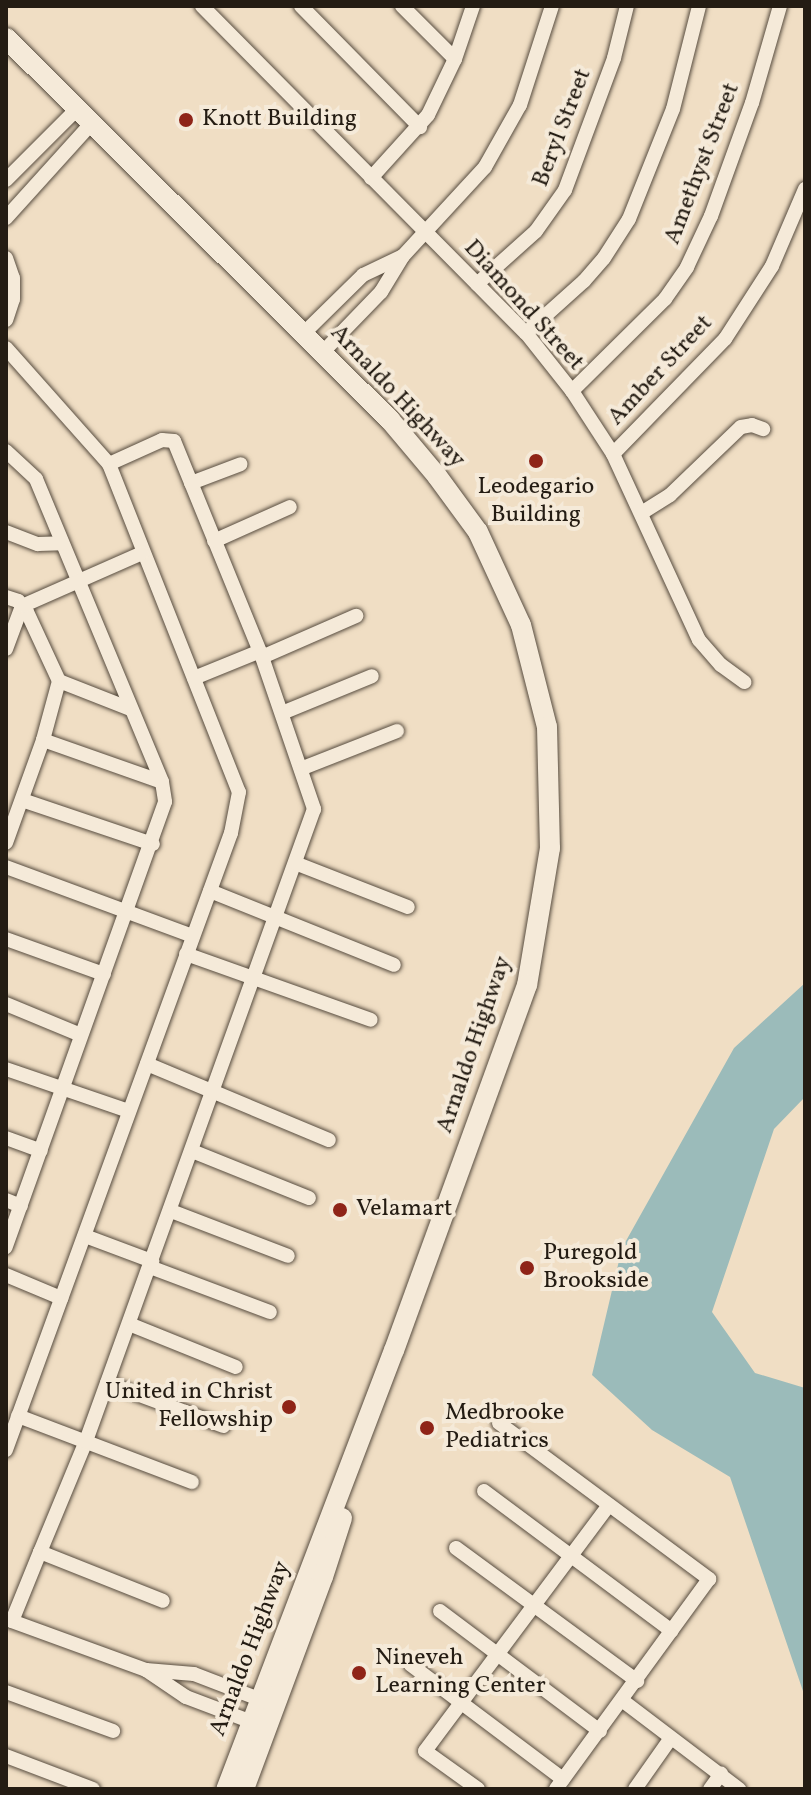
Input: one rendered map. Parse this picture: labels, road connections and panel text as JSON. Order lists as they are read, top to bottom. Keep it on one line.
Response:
{"streets":{"main road":["Arnaldo Highway"],"street":["Beryl Street","Amethyst Street","Diamond Street","Amber Street"]},"crossings":[["Beryl Street","Diamond Street"],["Amethyst Street","Diamond Street"],["Diamond Street","Amber Street"]],"places":["Knott Building","Leodegario Building","Velamart","Puregold Brookside","United in Christ Fellowship","Medbrooke Pediatrics","Nineveh Learning Center"]}
